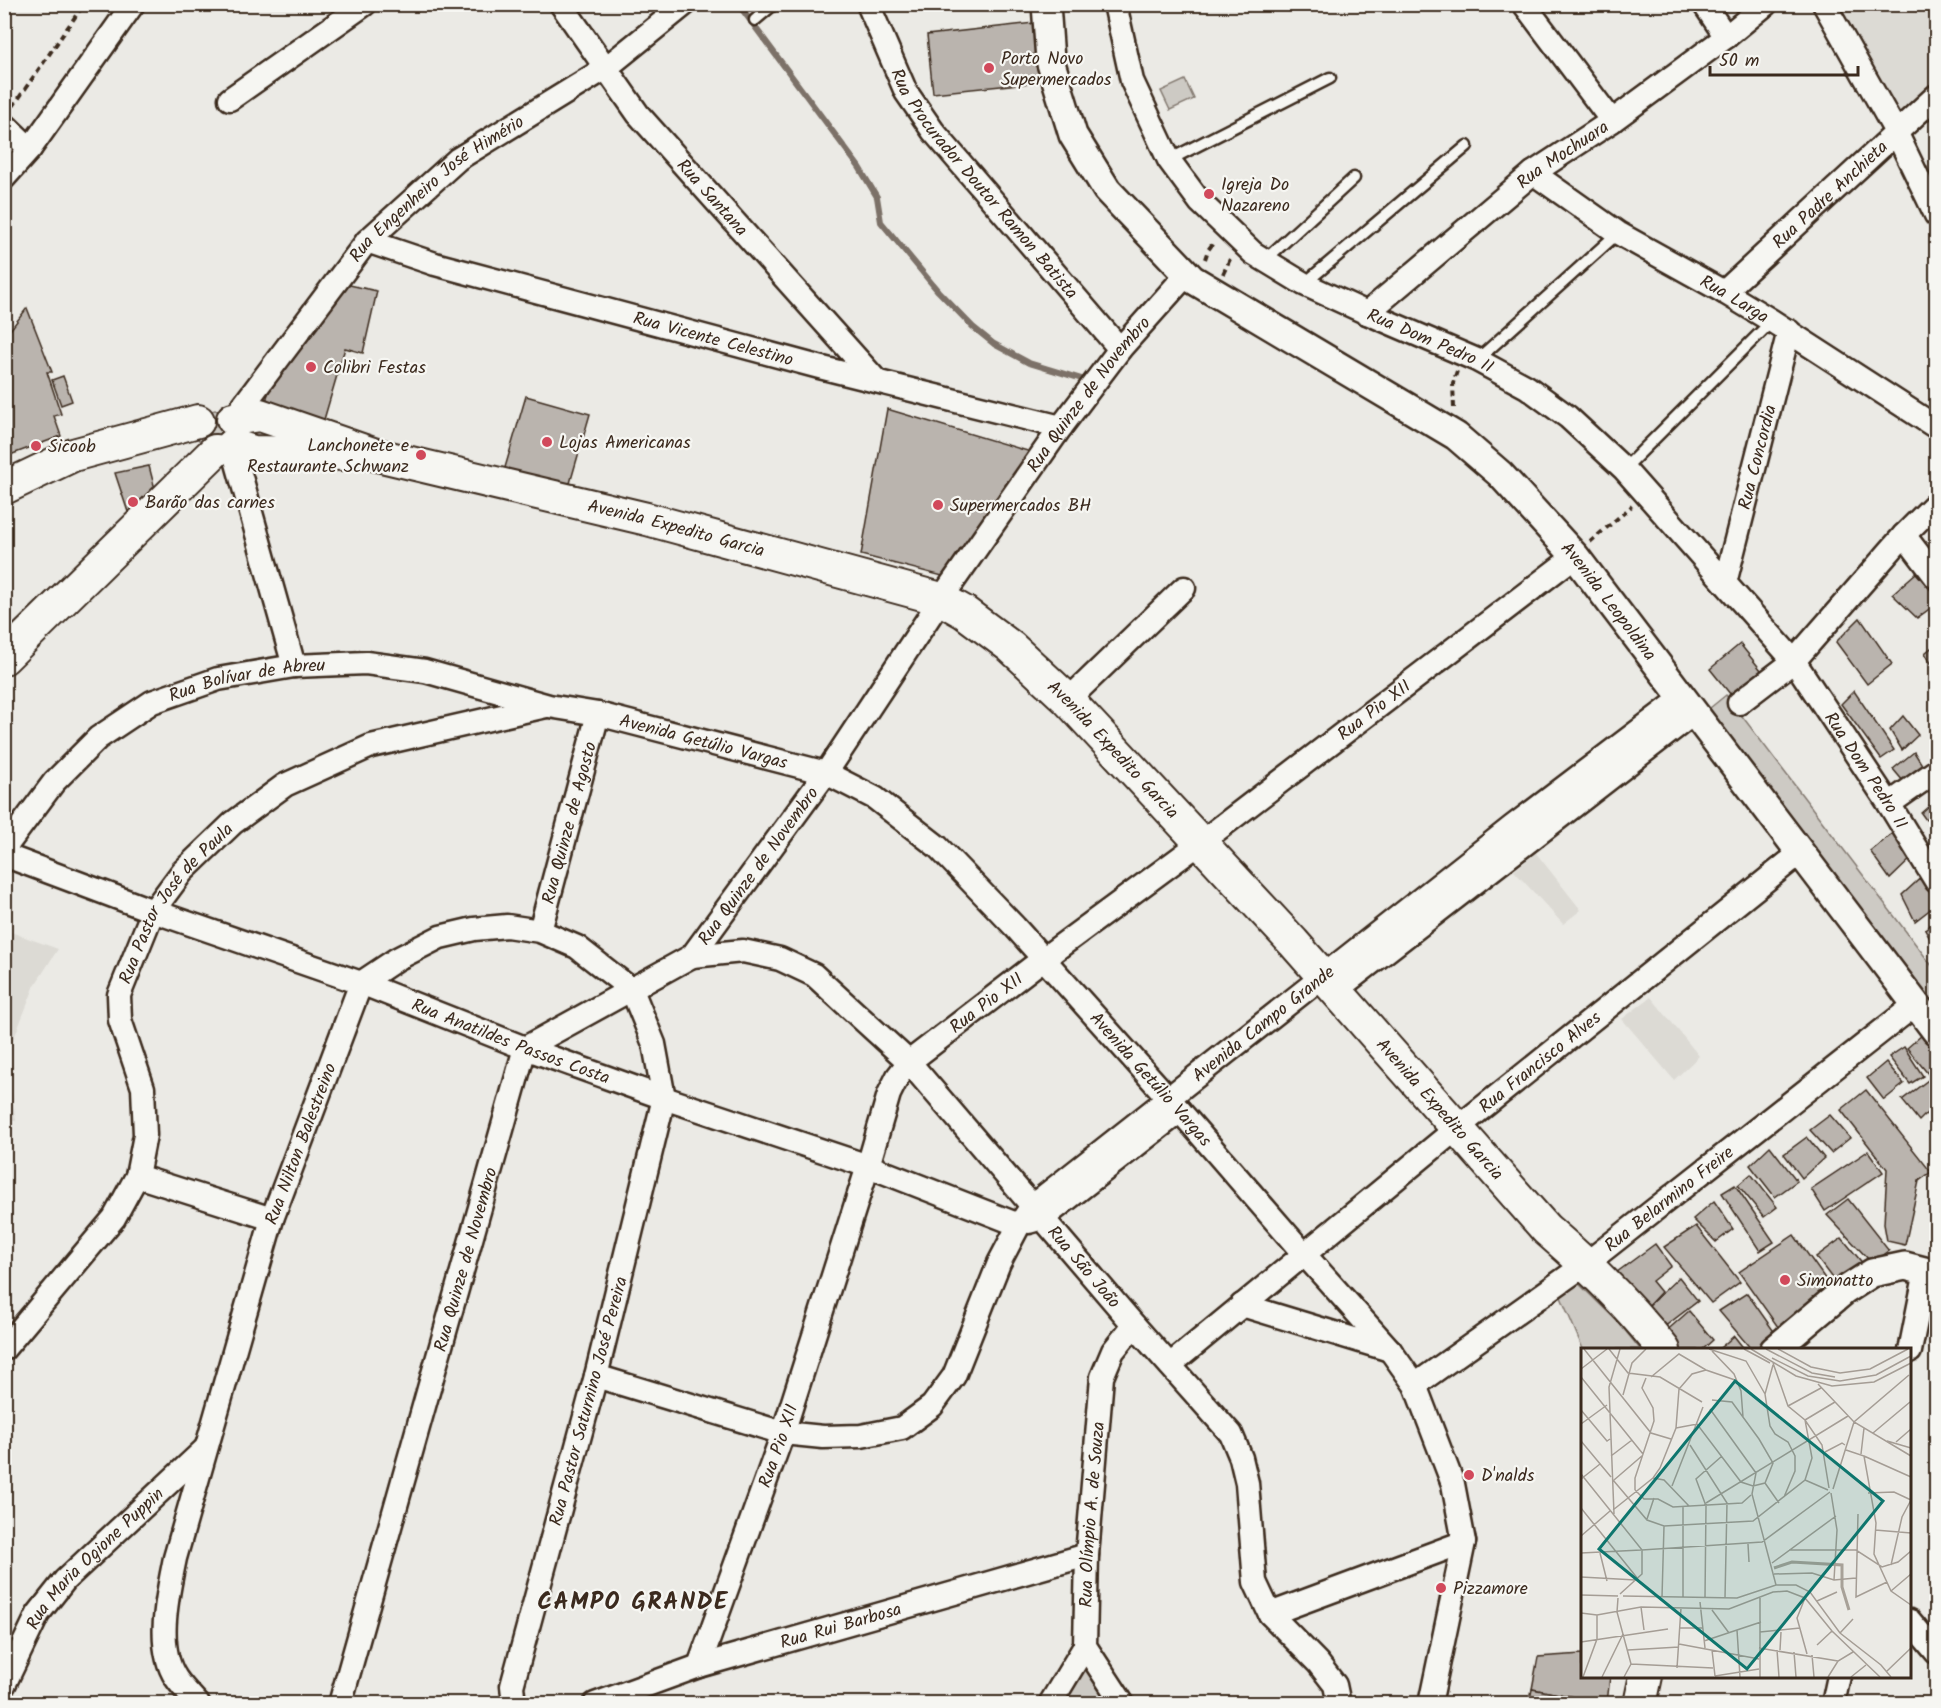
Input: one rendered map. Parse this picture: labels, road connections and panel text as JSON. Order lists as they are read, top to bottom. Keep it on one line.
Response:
{"streets":{"main road":["Avenida Expedito Garcia"],"street":["Rua Mochuara","Rua Procurador Doutor Ramon Batista","Rua Engenheiro José Himério","Rua Padre Anchieta","Rua Santana","Rua Larga","Rua Vicente Celestino","Rua Dom Pedro II","Rua Quinze de Novembro","Rua Concordia","Avenida Leopoldina","Rua Bolívar de Abreu","Rua Pio XII","Avenida Getúlio Vargas","Rua Quinze de Agosto","Rua Pastor José de Paula","Avenida Campo Grande","Rua Anatildes Passos Costa","Rua Francisco Alves","Rua Nilton Balestreino","Rua Belarmino Freire","Rua São João","Rua Pastor Saturnino José Pereira","Rua Olímpio A. de Souza","Rua Maria Ogione Puppin","Rua Rui Barbosa"]},"crossings":[["Rua Mochuara","Rua Larga"],["Rua Mochuara","Rua Dom Pedro II"],["Rua Procurador Doutor Ramon Batista","Rua Quinze de Novembro"],["Rua Engenheiro José Himério","Rua Santana"],["Rua Engenheiro José Himério","Rua Vicente Celestino"],["Rua Engenheiro José Himério","Avenida Expedito Garcia"],["Rua Padre Anchieta","Rua Larga"],["Rua Santana","Rua Vicente Celestino"],["Rua Larga","Rua Concordia"],["Rua Vicente Celestino","Rua Quinze de Novembro"],["Rua Dom Pedro II","Rua Concordia"],["Rua Quinze de Novembro","Avenida Expedito Garcia"],["Rua Quinze de Novembro","Avenida Leopoldina"],["Rua Quinze de Novembro","Avenida Getúlio Vargas"],["Rua Quinze de Novembro","Rua Anatildes Passos Costa"],["Rua Quinze de Novembro","Rua São João"],["Avenida Expedito Garcia","Rua Pio XII"],["Avenida Expedito Garcia","Avenida Campo Grande"],["Avenida Expedito Garcia","Rua Francisco Alves"],["Avenida Expedito Garcia","Rua Belarmino Freire"],["Avenida Leopoldina","Rua Pio XII"],["Avenida Leopoldina","Avenida Campo Grande"],["Avenida Leopoldina","Rua Francisco Alves"],["Avenida Leopoldina","Rua Belarmino Freire"],["Rua Bolívar de Abreu","Avenida Getúlio Vargas"],["Rua Bolívar de Abreu","Rua Pastor José de Paula"],["Rua Pio XII","Avenida Getúlio Vargas"],["Rua Pio XII","Rua Anatildes Passos Costa"],["Rua Pio XII","Rua São João"],["Rua Pio XII","Rua Rui Barbosa"],["Avenida Getúlio Vargas","Rua Quinze de Agosto"],["Avenida Getúlio Vargas","Rua Pastor José de Paula"],["Avenida Getúlio Vargas","Avenida Campo Grande"],["Avenida Getúlio Vargas","Rua Francisco Alves"],["Avenida Getúlio Vargas","Rua Belarmino Freire"],["Rua Pastor José de Paula","Rua Anatildes Passos Costa"],["Avenida Campo Grande","Rua Anatildes Passos Costa"],["Avenida Campo Grande","Rua São João"],["Rua Anatildes Passos Costa","Rua Nilton Balestreino"],["Rua Anatildes Passos Costa","Rua Pastor Saturnino José Pereira"],["Rua Francisco Alves","Rua São João"],["Rua Nilton Balestreino","Rua Maria Ogione Puppin"],["Rua São João","Rua Olímpio A. de Souza"],["Rua Olímpio A. de Souza","Rua Rui Barbosa"]],"districts":["CAMPO GRANDE"],"places":["Porto Novo Supermercados","Igreja Do Nazareno","Colibri Festas","Lojas Americanas","Sicoob","Lanchonete e Restaurante Schwanz","Barão das carnes","Supermercados BH","Simonatto","D'nalds","Pizzamore"],"scale_bar":"50 m"}
